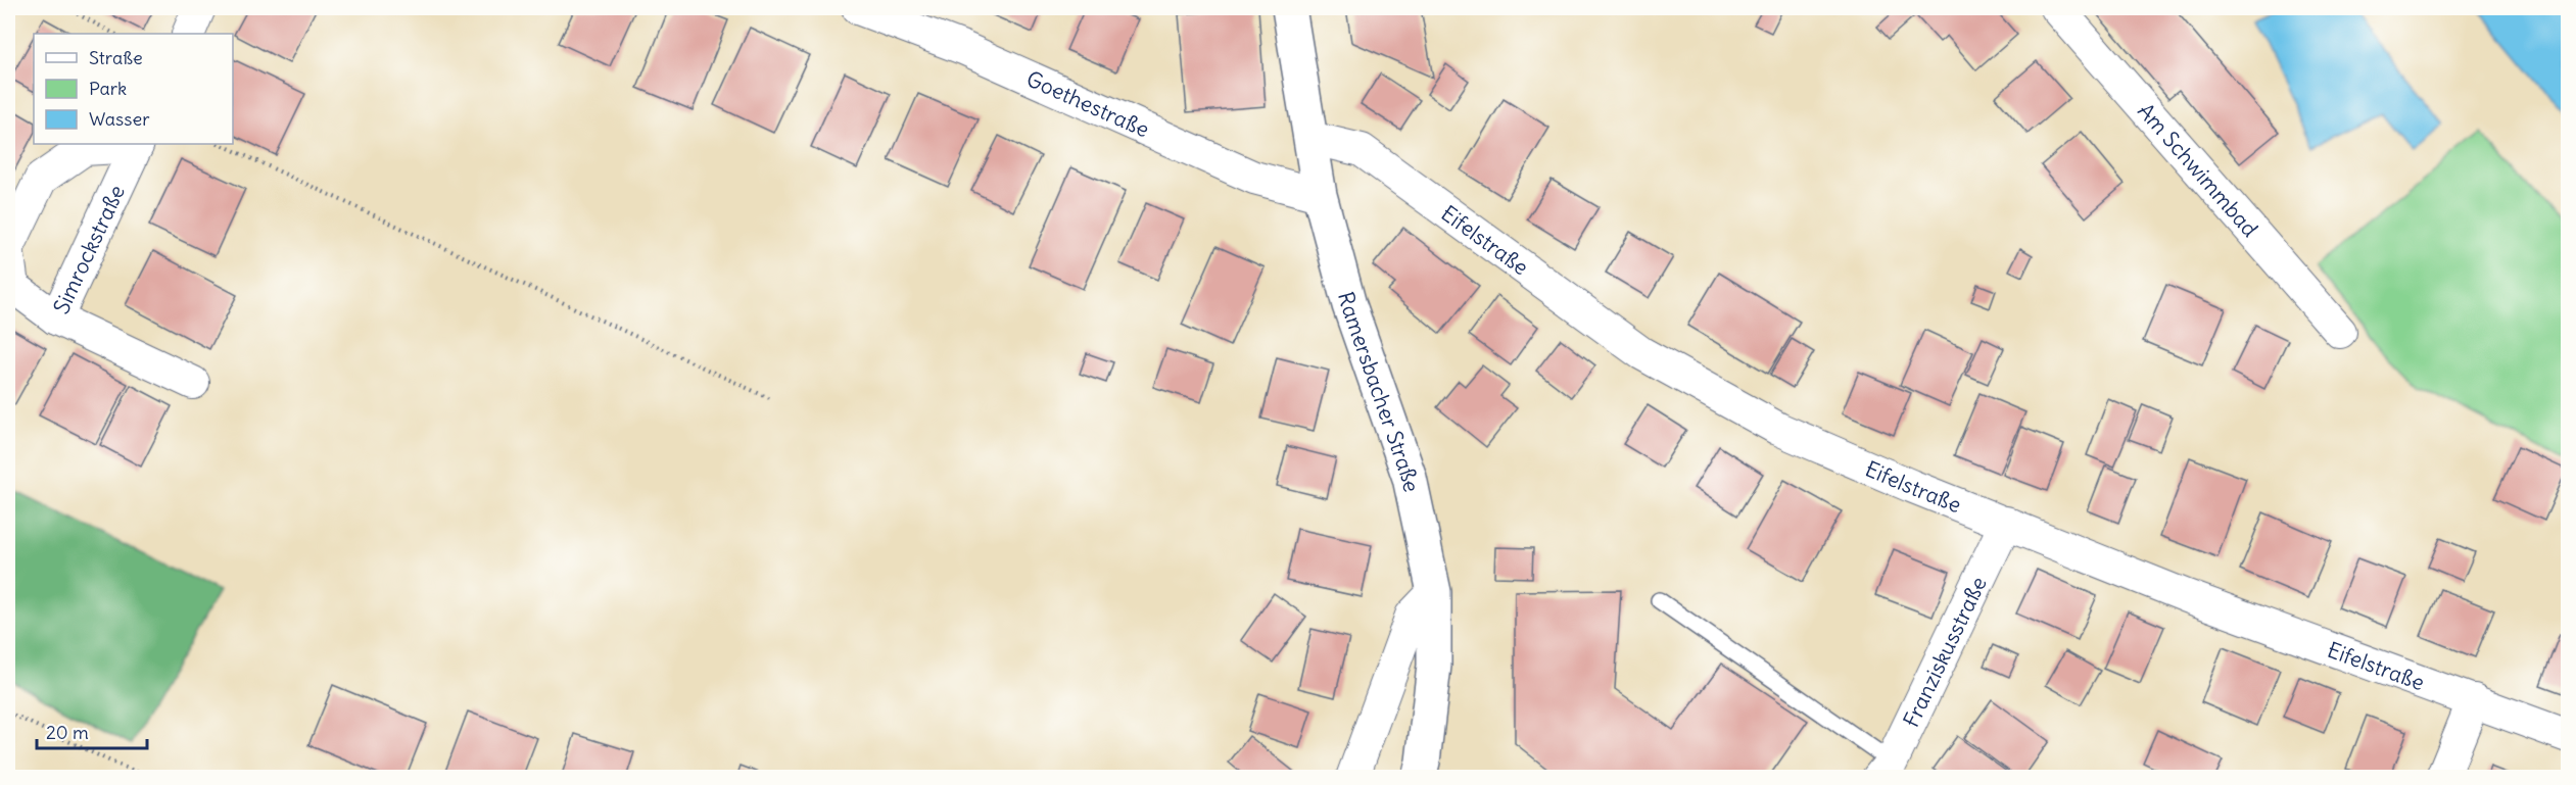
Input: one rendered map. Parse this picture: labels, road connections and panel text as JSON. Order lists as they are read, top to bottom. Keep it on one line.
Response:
{"streets":{"main road":["Ramersbacher Straße"],"street":["Goethestraße","Am Schwimmbad","Eifelstraße","Simrockstraße","Franziskusstraße"]},"crossings":[["Goethestraße","Ramersbacher Straße"],["Eifelstraße","Ramersbacher Straße"],["Eifelstraße","Franziskusstraße"]],"legend":["Straße","Park","Wasser"],"scale_bar":"20 m"}
